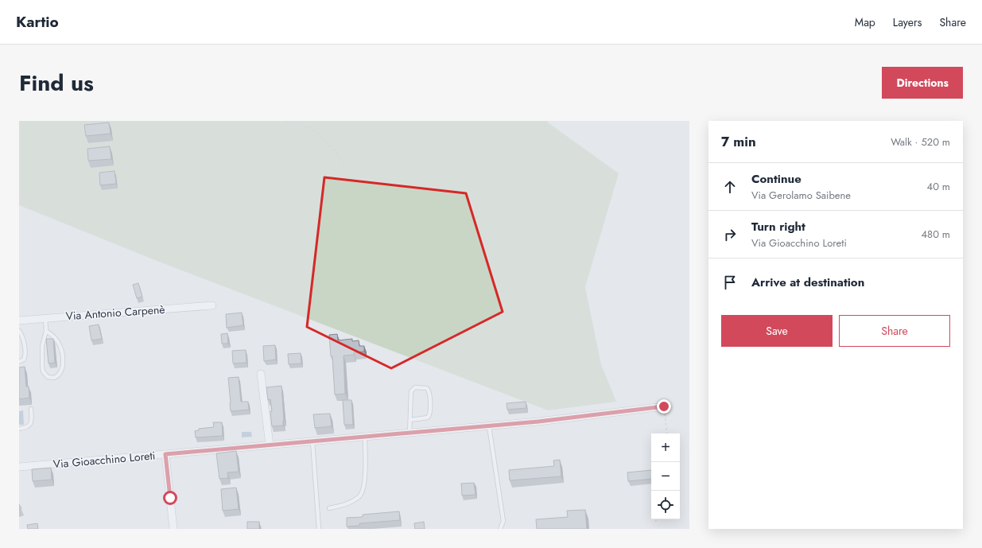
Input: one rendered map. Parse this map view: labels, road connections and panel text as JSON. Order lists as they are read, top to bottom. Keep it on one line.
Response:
{"streets":{"street":["Via Antonio Carpenè","Via Gioacchino Loreti"]},"page":{"header":"Kartio","nav":["Map","Layers","Share"],"title":"Find us","buttons":["Directions",["Save","Share"]],"heading":["7 min","Walk · 520 m"],"list":[["Continue","Via Gerolamo Saibene","40 m"],["Turn right","Via Gioacchino Loreti","480 m"],"Arrive at destination"],"map_buttons":["+","−"]}}
